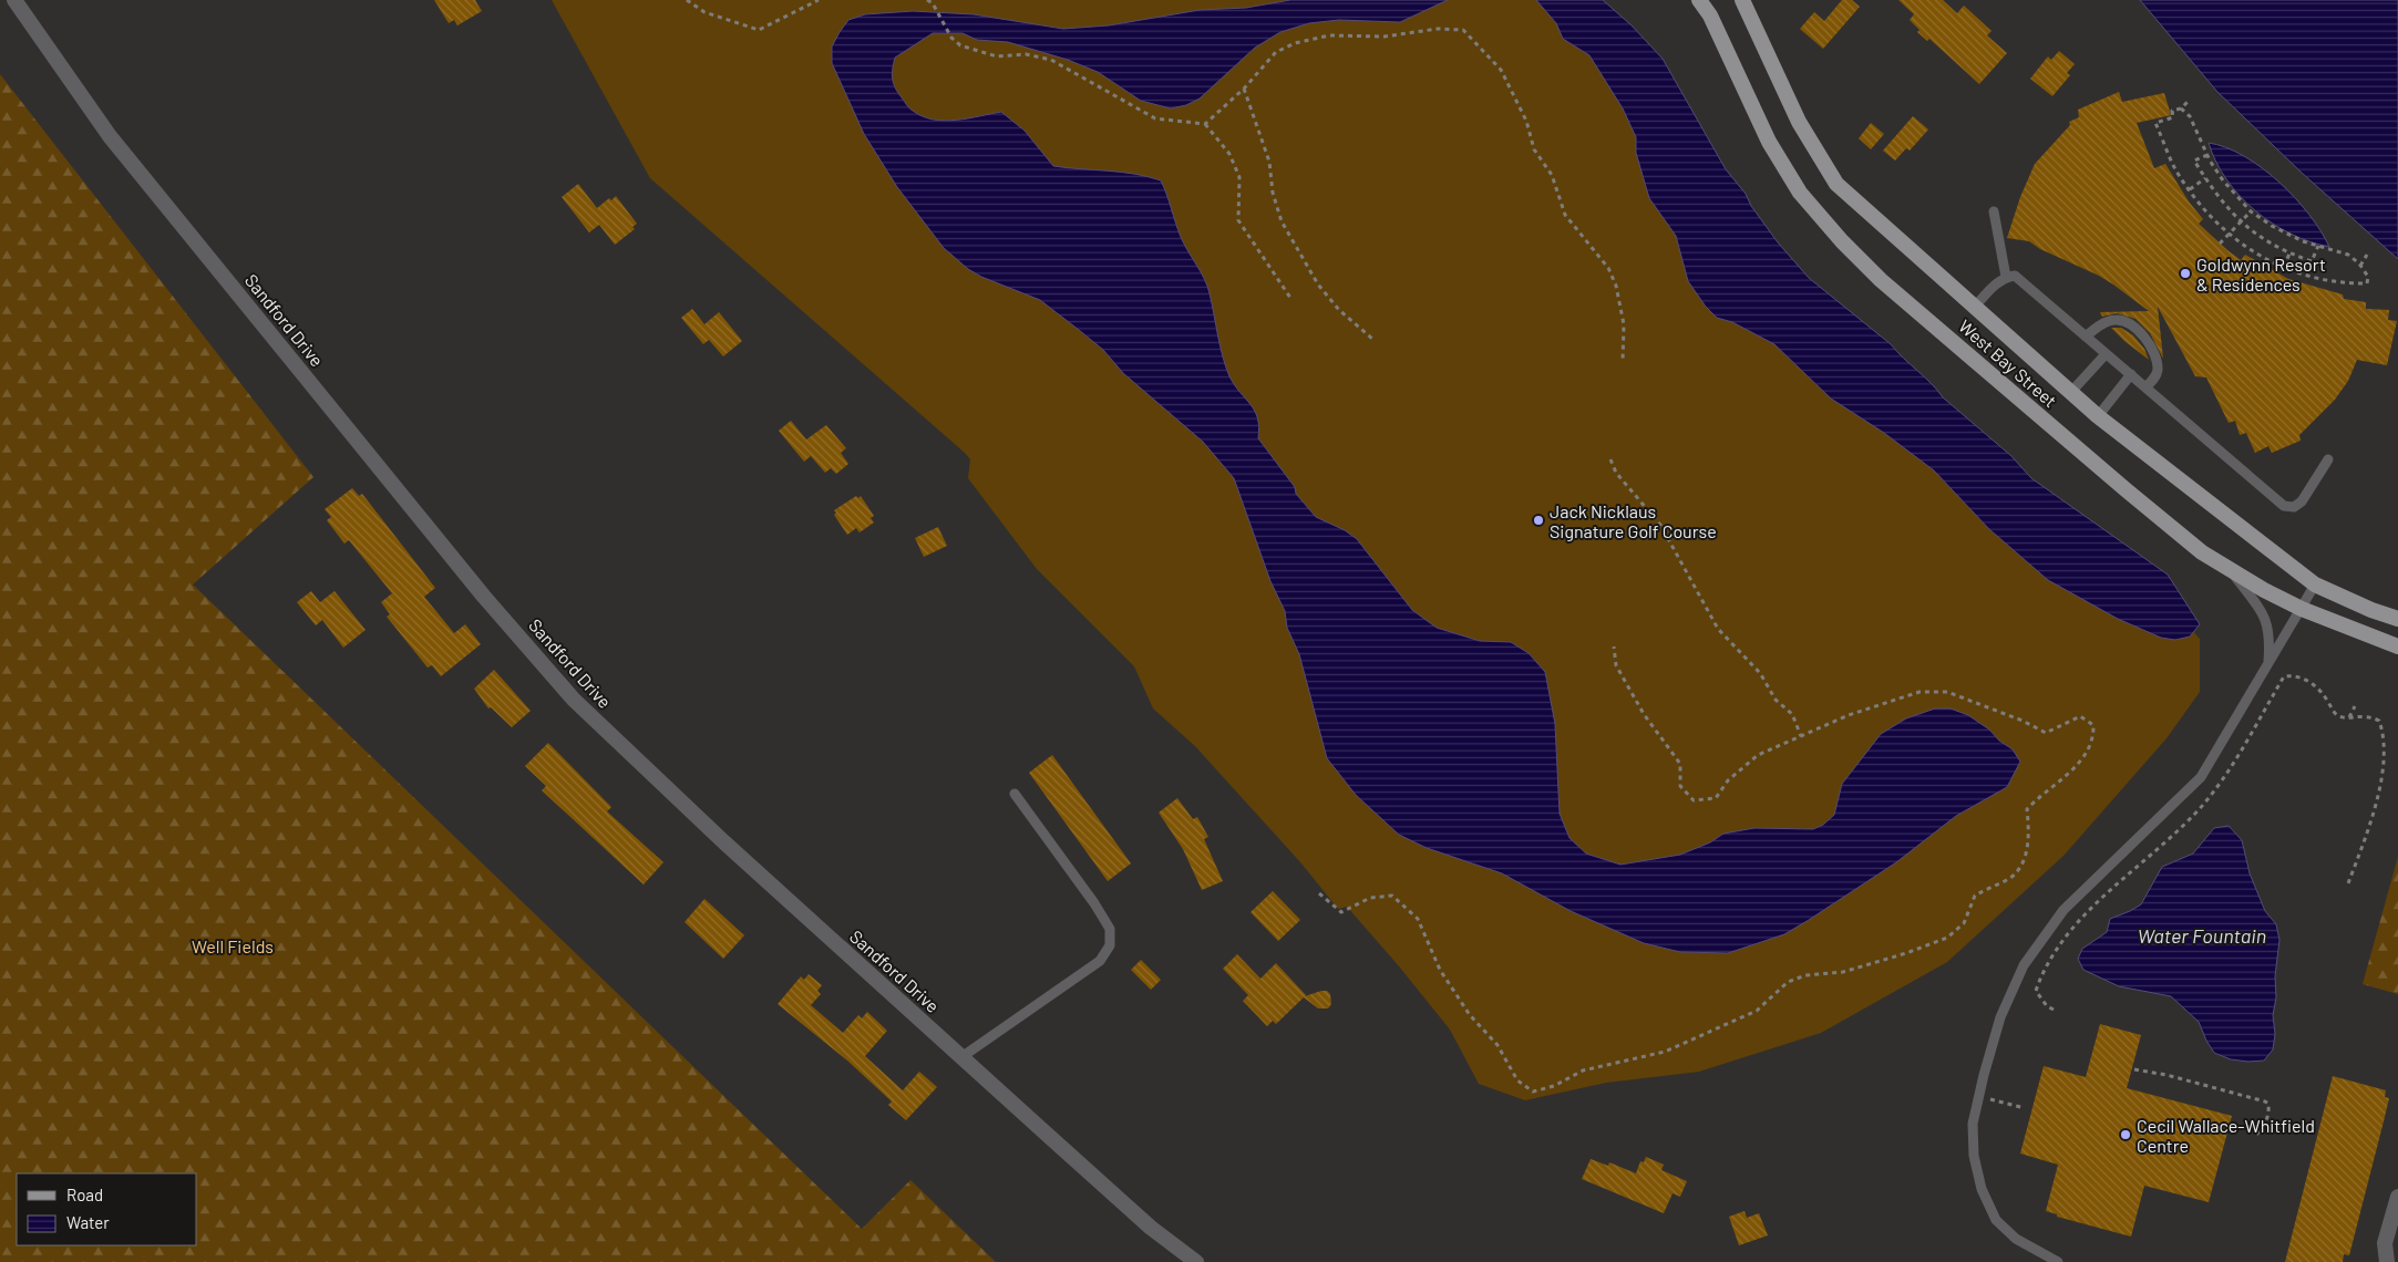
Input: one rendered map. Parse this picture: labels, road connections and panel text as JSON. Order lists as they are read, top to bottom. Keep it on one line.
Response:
{"streets":{"main road":["West Bay Street"],"street":["Sandford Drive"]},"water":["Water Fountain"],"parks":["Well Fields"],"places":["Goldwynn Resort & Residences","Jack Nicklaus Signature Golf Course","Cecil Wallace-Whitfield Centre"],"legend":["Road","Water"]}
